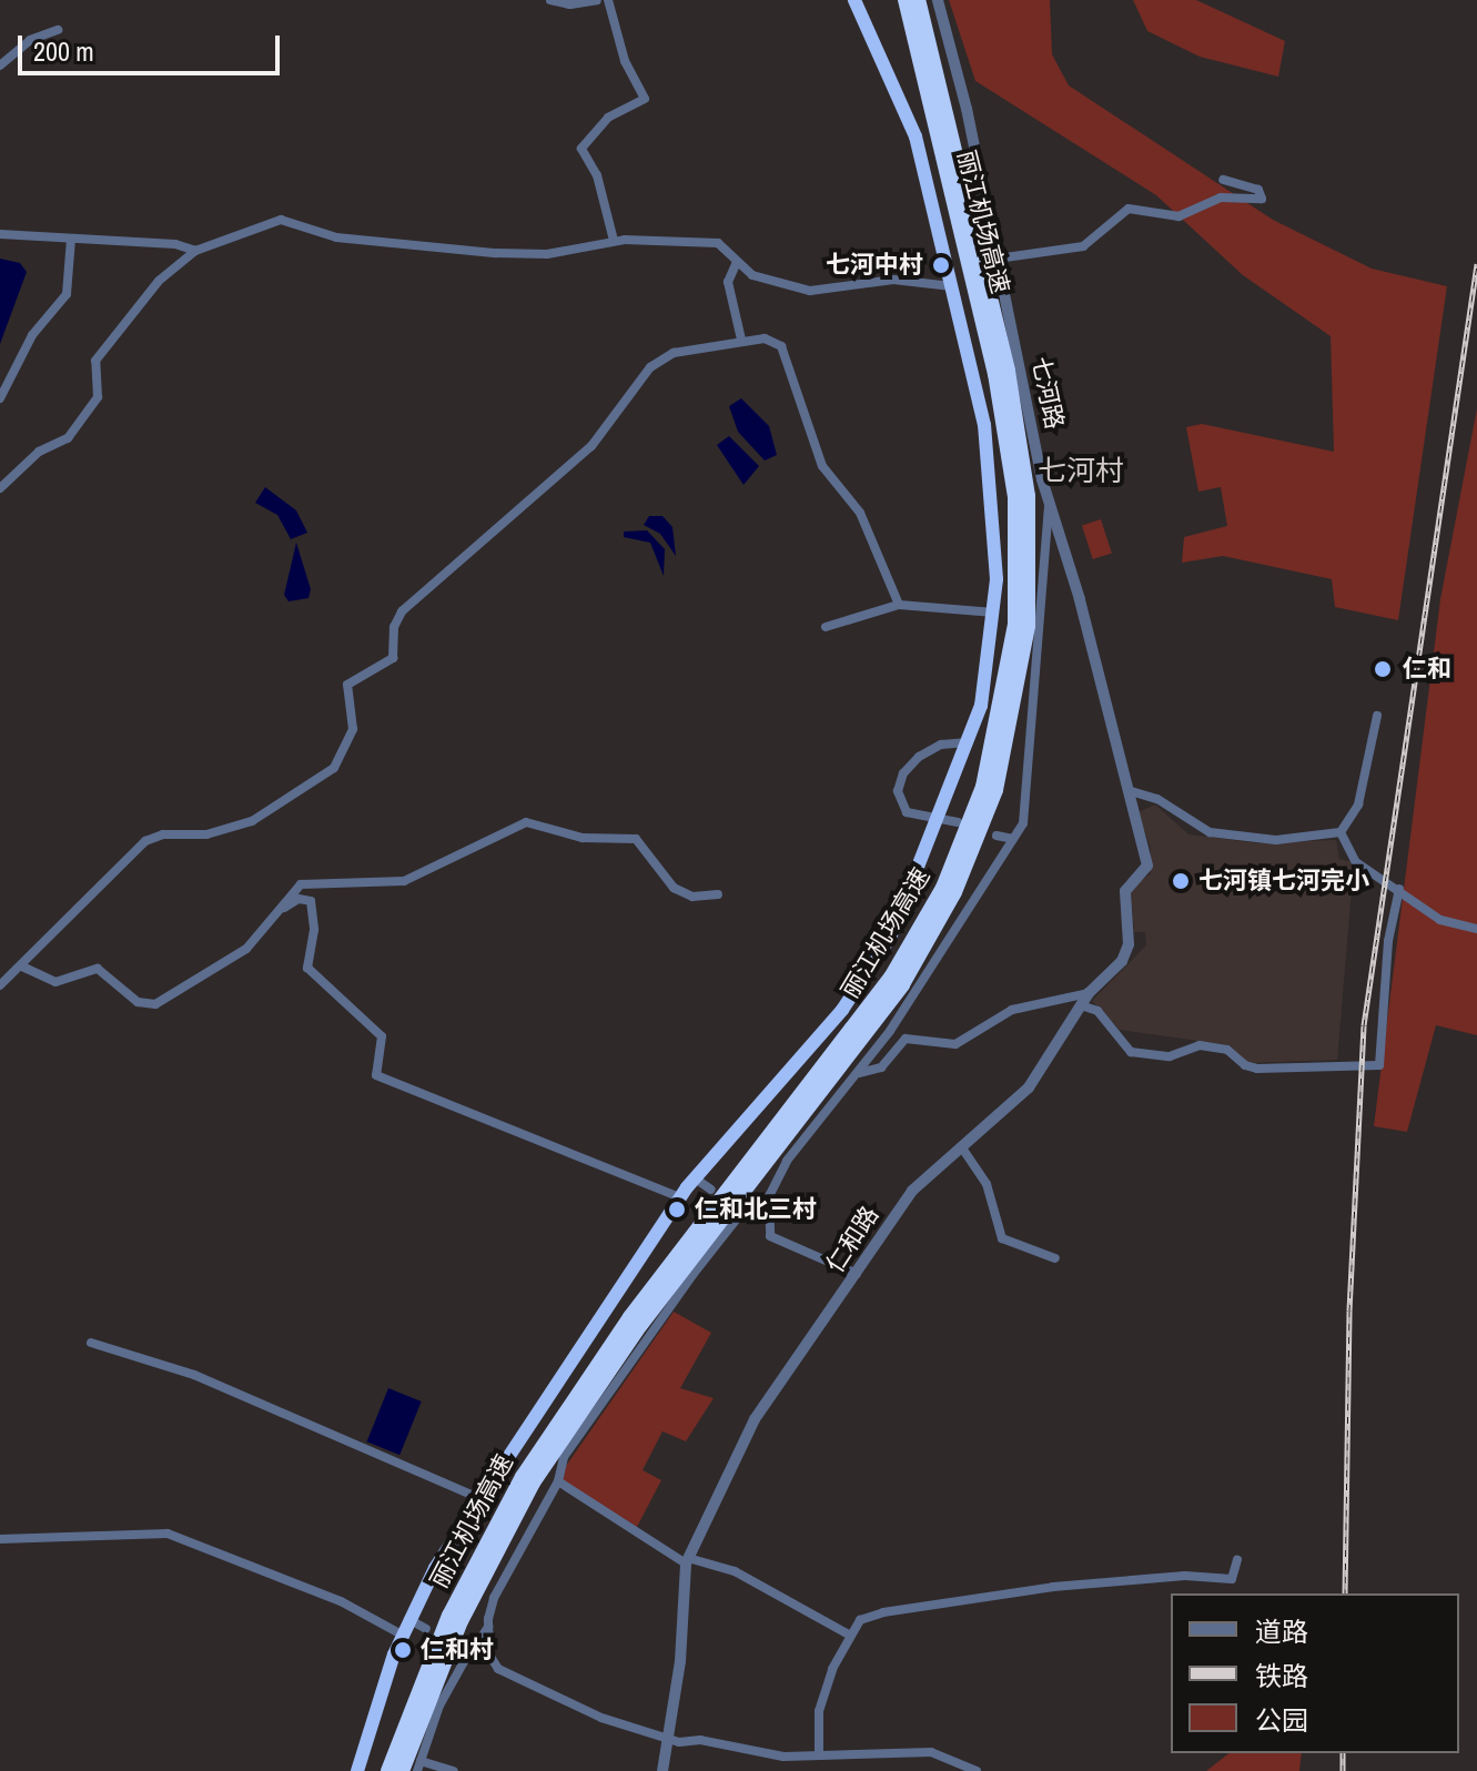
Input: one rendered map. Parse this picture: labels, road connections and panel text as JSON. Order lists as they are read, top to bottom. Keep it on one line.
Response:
{"streets":{"highway":["丽江机场高速"],"street":["七河路","仁和路"]},"crossings":[["七河路","仁和路"]],"districts":["七河村"],"places":["七河中村","仁和","七河镇七河完小","仁和北三村","仁和村"],"legend":["道路","铁路","公园"],"scale_bar":"200 m"}
